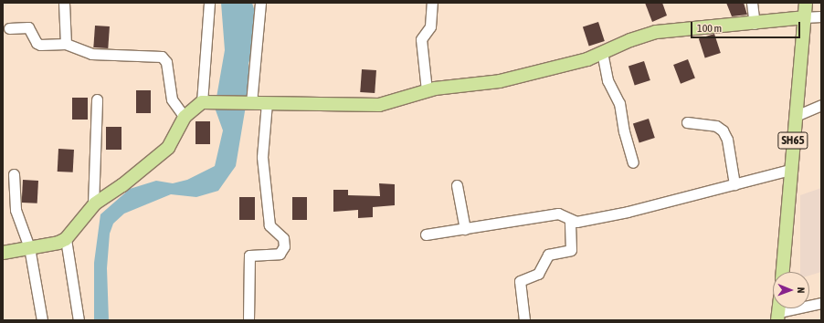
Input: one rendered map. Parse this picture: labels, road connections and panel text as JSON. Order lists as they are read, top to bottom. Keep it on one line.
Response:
{"streets":{"main road":["SH65"]},"scale_bar":"100 m","north":"right"}
